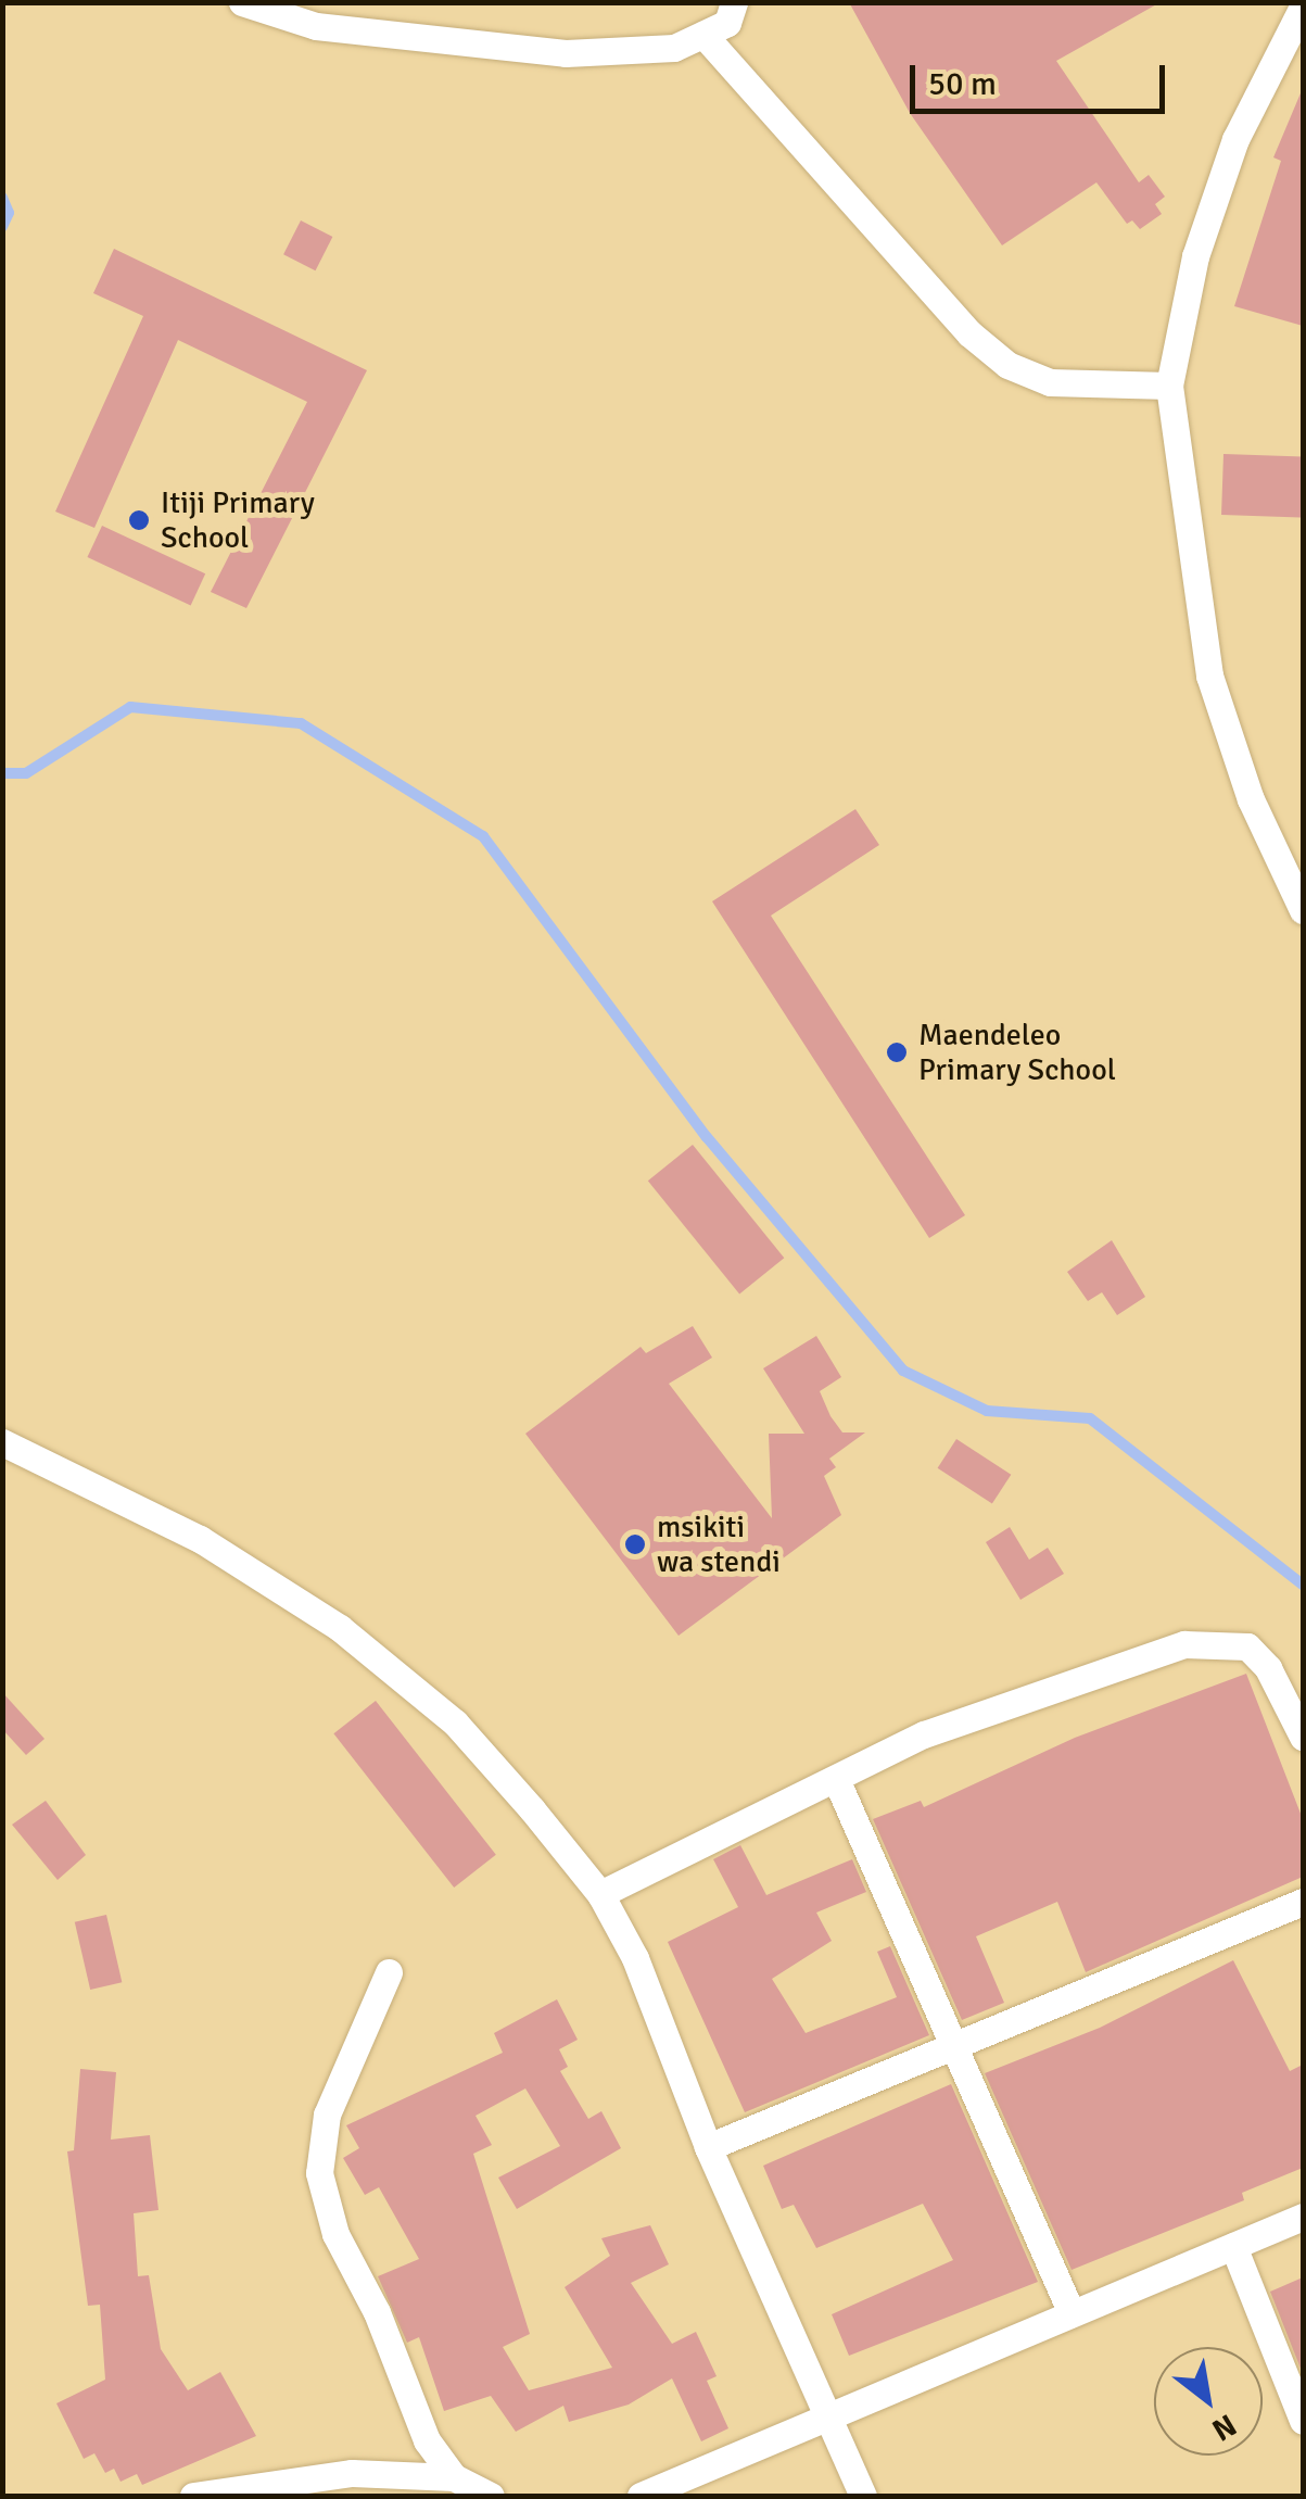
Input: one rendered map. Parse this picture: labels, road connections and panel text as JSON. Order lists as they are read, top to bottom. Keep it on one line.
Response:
{"places":["Itiji Primary School","Maendeleo Primary School","msikiti wa stendi"],"scale_bar":"50 m","north":"bottom right"}
